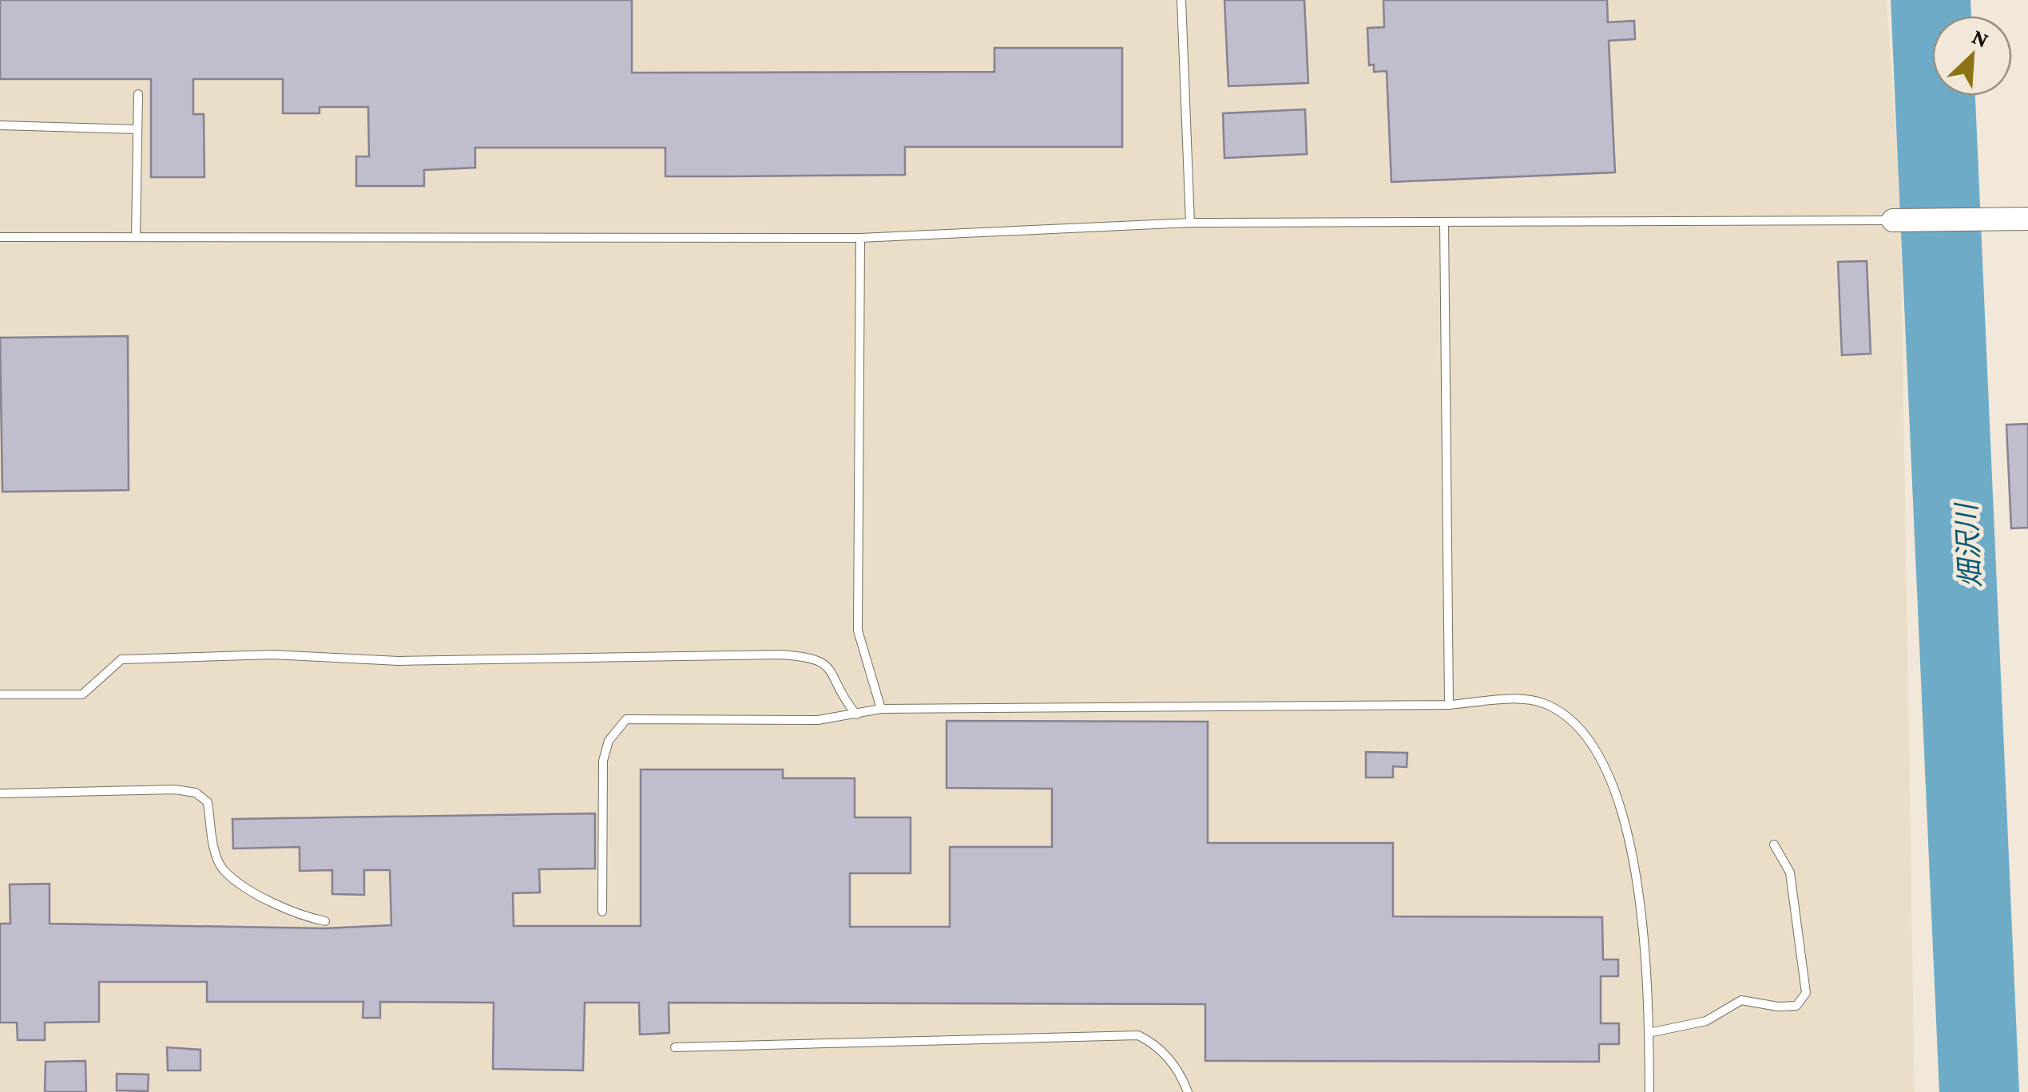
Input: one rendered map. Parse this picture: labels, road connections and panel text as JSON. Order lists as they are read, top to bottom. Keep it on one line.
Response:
{"water":["畑沢川"],"north":"top right"}
